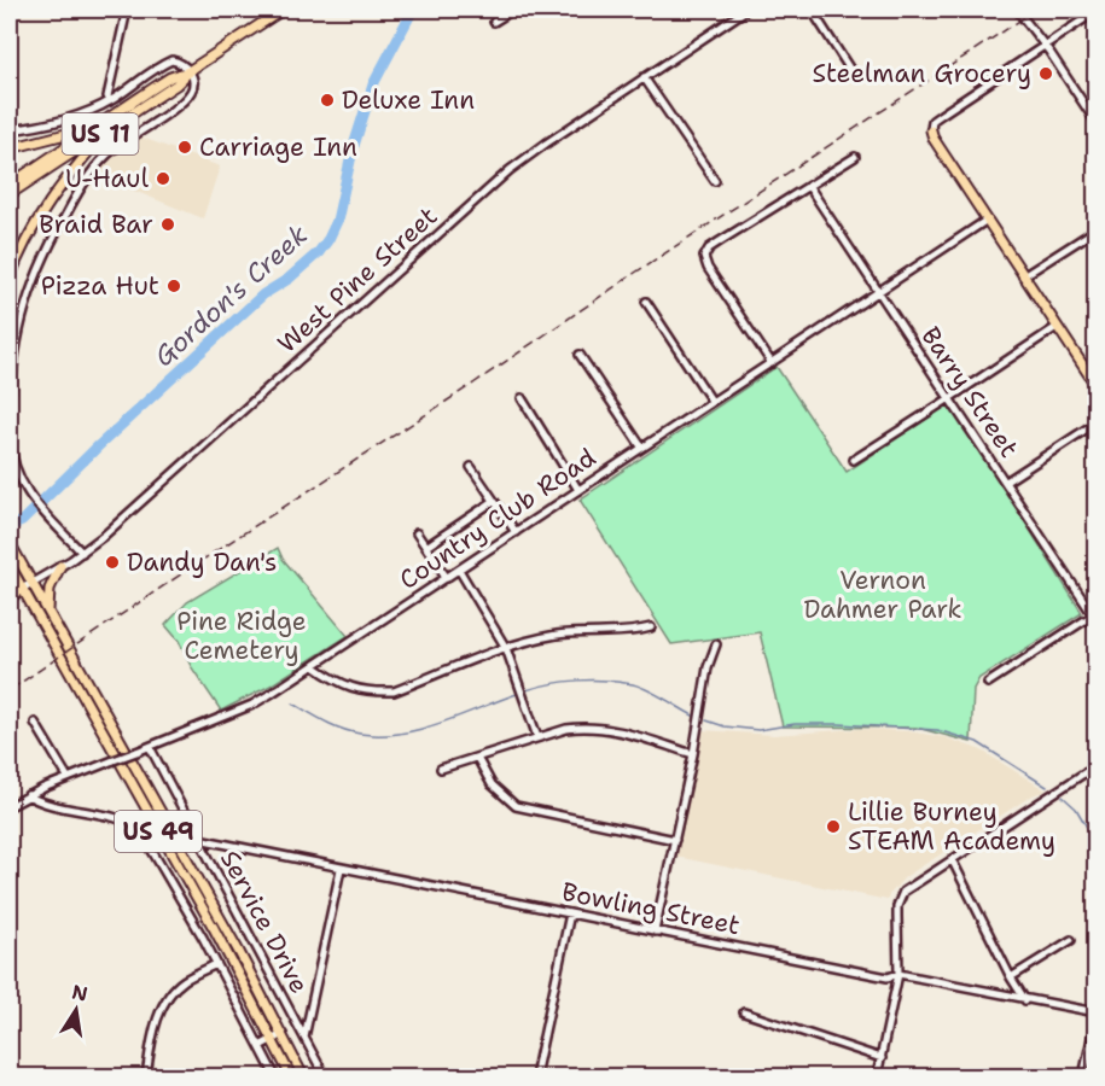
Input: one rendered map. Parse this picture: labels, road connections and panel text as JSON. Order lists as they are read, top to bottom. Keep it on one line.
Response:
{"streets":{"main road":["US 11","West Pine Street","US 49"],"street":["Barry Street","Country Club Road","Bowling Street","Service Drive"]},"crossings":[["West Pine Street","US 49"],["Barry Street","Country Club Road"],["Country Club Road","Service Drive"],["Bowling Street","Service Drive"]],"water":["Gordon's Creek"],"parks":["Vernon Dahmer Park","Pine Ridge Cemetery"],"places":["Steelman Grocery","Deluxe Inn","Carriage Inn","U-Haul","Braid Bar","Pizza Hut","Dandy Dan's","Lillie Burney STEAM Academy"],"north":"top"}
